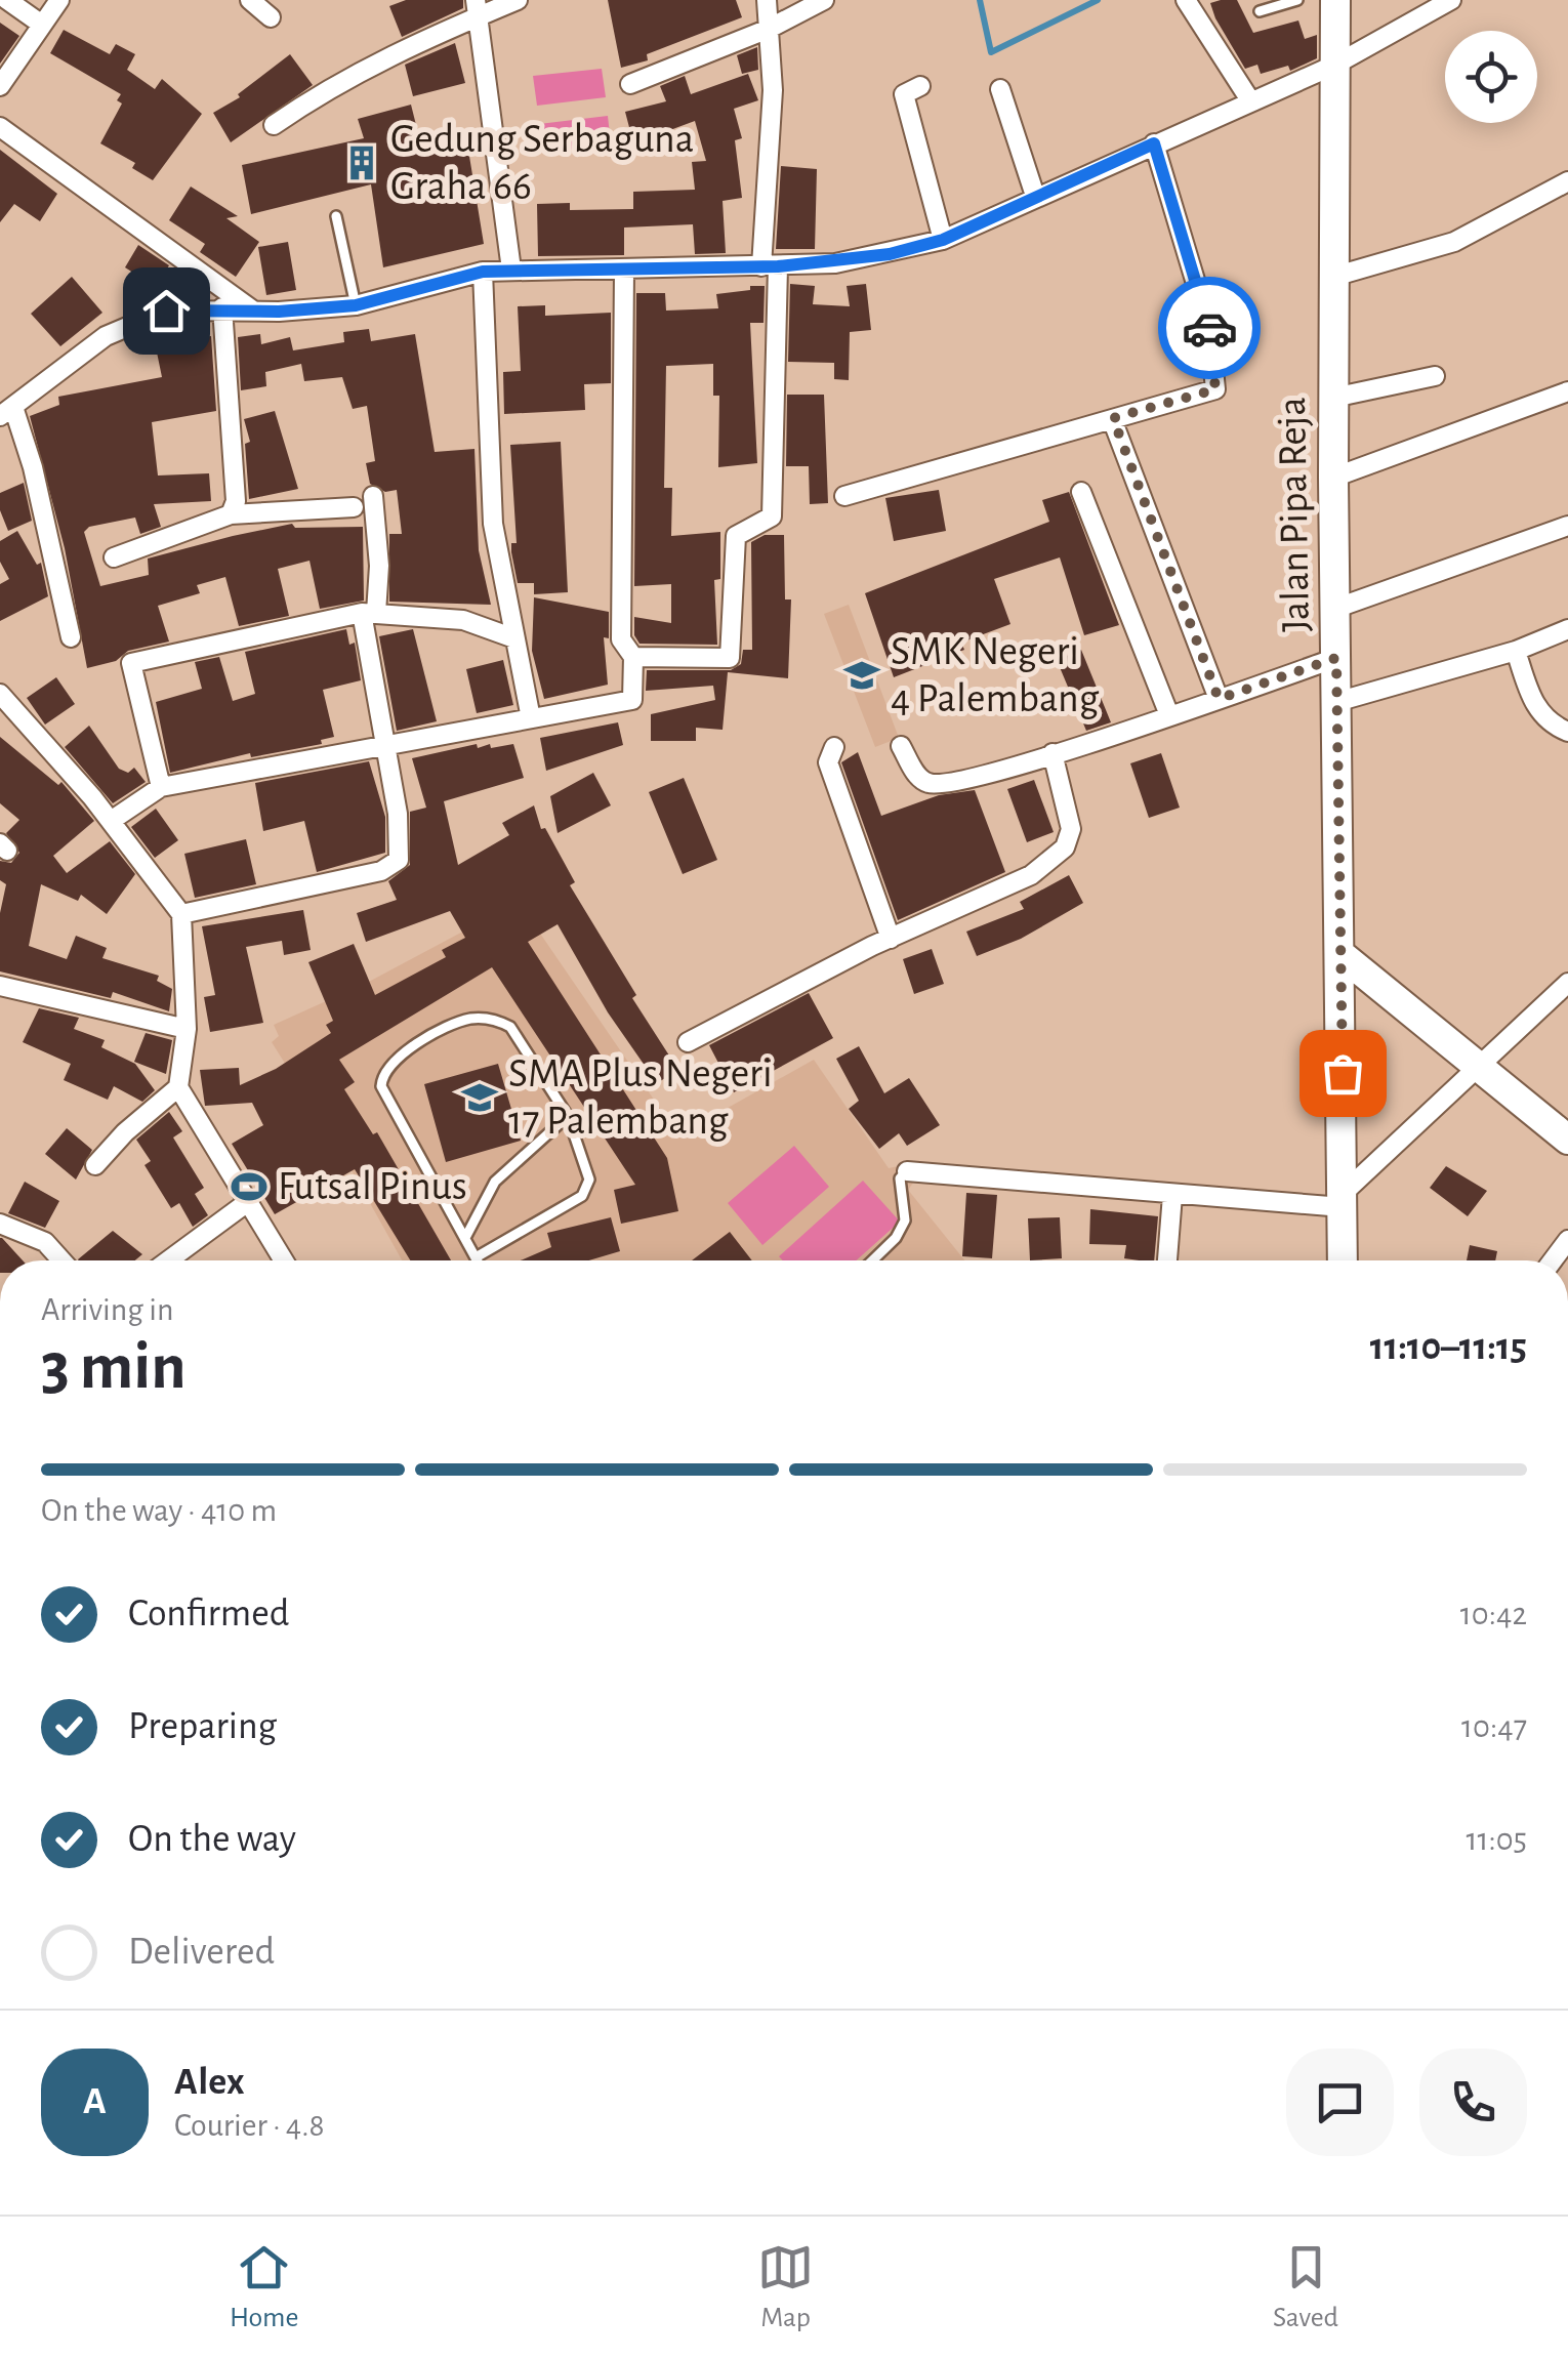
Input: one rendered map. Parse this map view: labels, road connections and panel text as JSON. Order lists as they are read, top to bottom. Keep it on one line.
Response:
{"streets":{"street":["Jalan Pipa Reja"]},"places":{"building":["Gedung Serbaguna Graha 66"],"school or university":["SMK Negeri 4 Palembang","SMA Plus Negeri 17 Palembang"],"sports":["Futsal Pinus"]},"page":{"heading":["3 min","Arriving in","11:10–11:15"],"panel":["Alex","Courier · 4.8"],"bar":"On the way · 410 m","list":[["Confirmed","10:42"],["Preparing","10:47"],["On the way","11:05"],"Delivered"],"round":"A","tabs":["Home","Map","Saved"]}}
